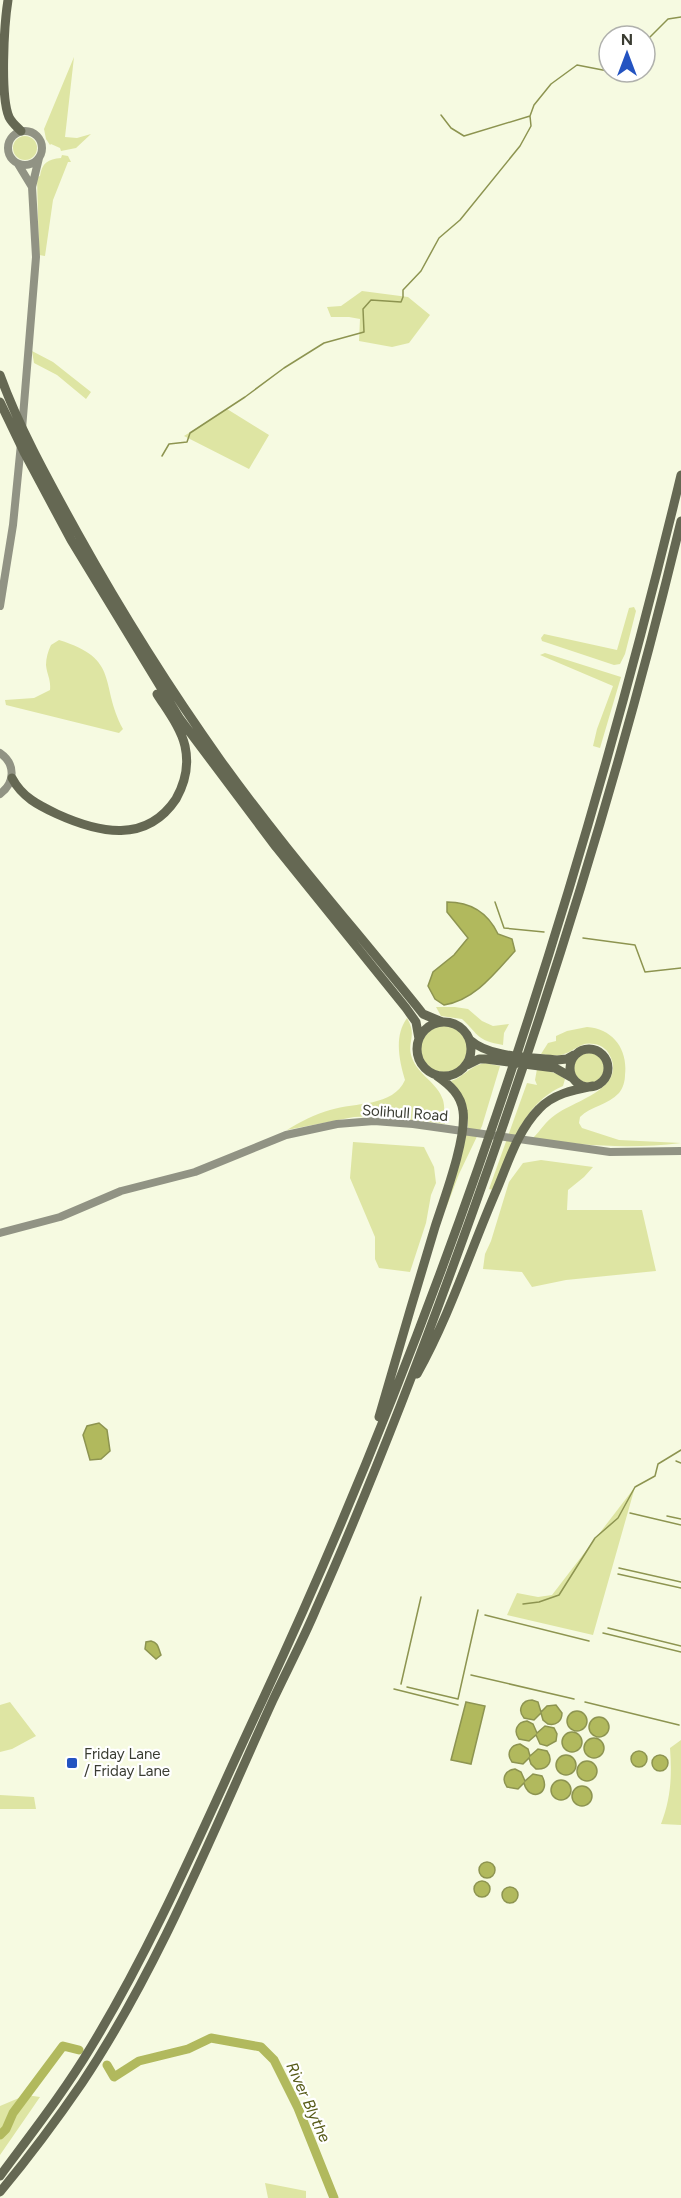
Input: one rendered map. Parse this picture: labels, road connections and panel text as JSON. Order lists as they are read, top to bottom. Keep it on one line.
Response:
{"streets":{"main road":["Solihull Road"]},"water":["River Blythe"],"places":{"transit":["Friday Lane / Friday Lane"]},"north":"top"}
